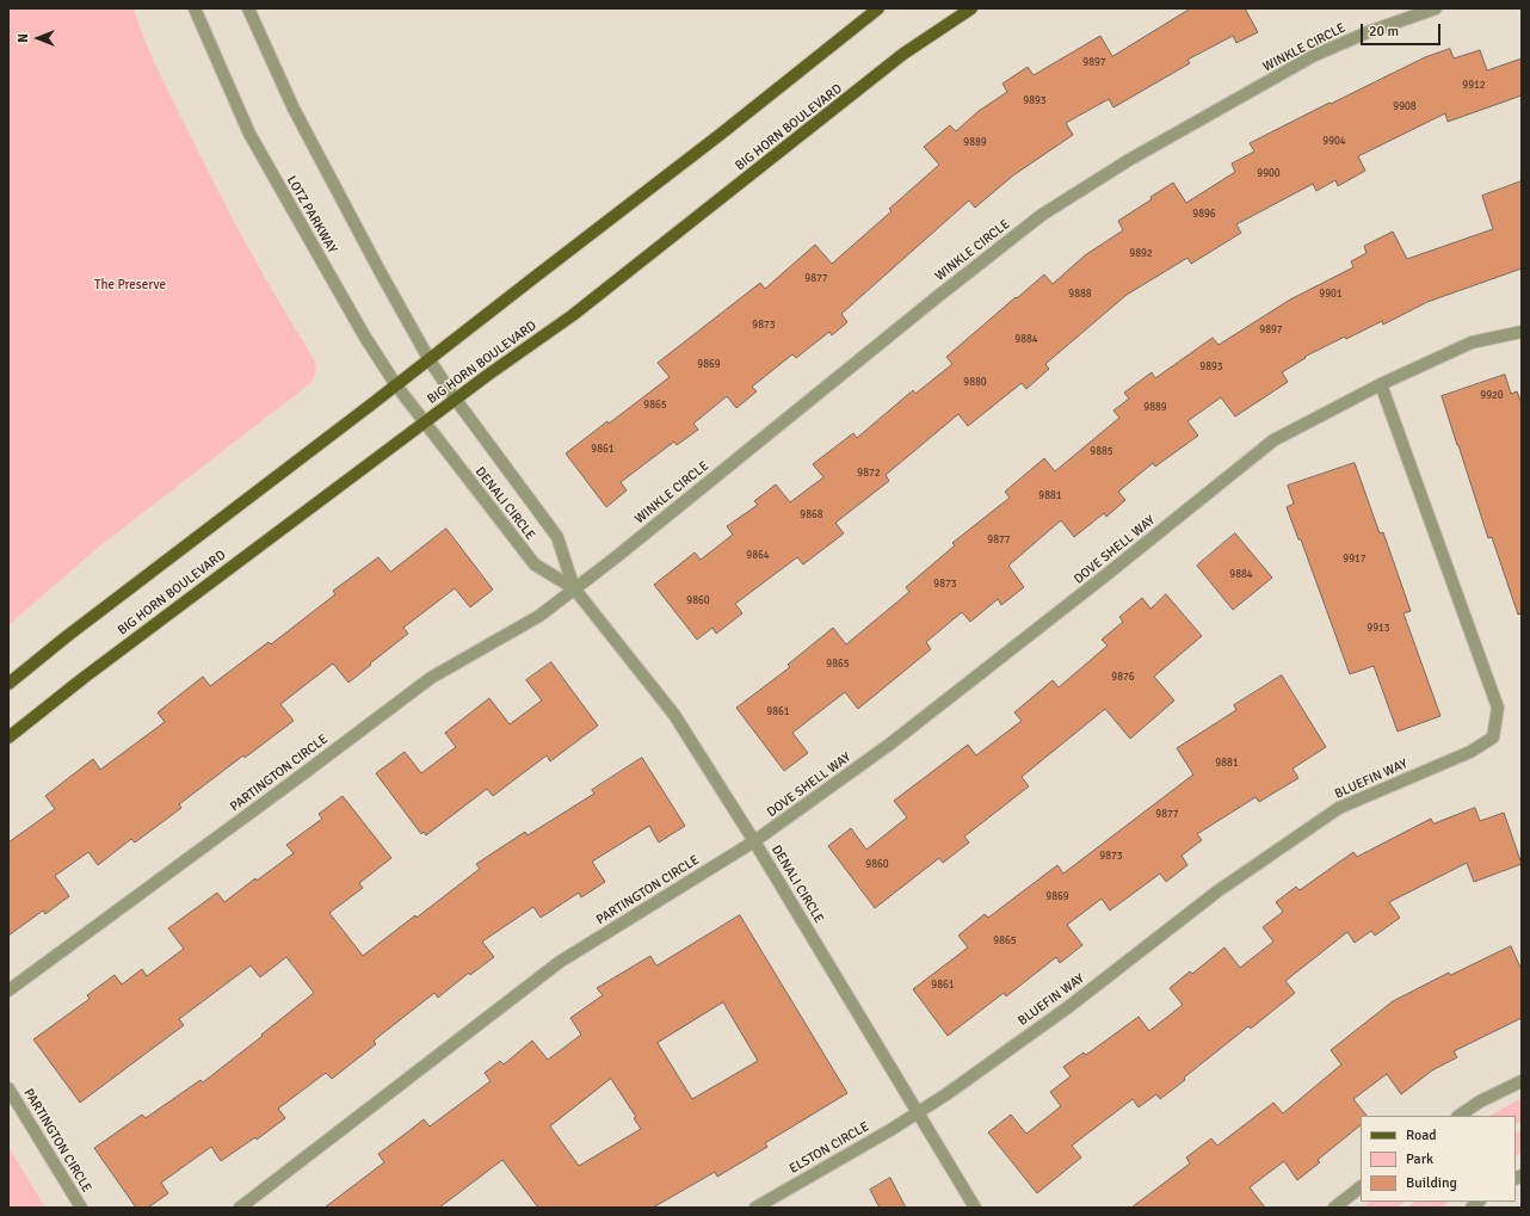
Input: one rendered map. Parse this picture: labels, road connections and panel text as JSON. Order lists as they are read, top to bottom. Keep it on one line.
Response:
{"streets":{"main road":["BIG HORN BOULEVARD"],"street":["WINKLE CIRCLE","LOTZ PARKWAY","DENALI CIRCLE","DOVE SHELL WAY","PARTINGTON CIRCLE","BLUEFIN WAY","ELSTON CIRCLE"]},"crossings":[["WINKLE CIRCLE","DENALI CIRCLE"],["WINKLE CIRCLE","PARTINGTON CIRCLE"],["BIG HORN BOULEVARD","LOTZ PARKWAY"],["BIG HORN BOULEVARD","DENALI CIRCLE"],["LOTZ PARKWAY","DENALI CIRCLE"],["DENALI CIRCLE","DOVE SHELL WAY"],["DENALI CIRCLE","PARTINGTON CIRCLE"],["DENALI CIRCLE","BLUEFIN WAY"],["DENALI CIRCLE","ELSTON CIRCLE"],["DOVE SHELL WAY","PARTINGTON CIRCLE"],["DOVE SHELL WAY","BLUEFIN WAY"],["BLUEFIN WAY","ELSTON CIRCLE"]],"parks":["The Preserve"],"house_numbers":["9897","9912","9893","9908","9904","9889","9900","9896","9892","9877","9888","9901","9873","9897","9884","9869","9893","9880","9920","9865","9889","9861","9885","9872","9881","9868","9877","9864","9917","9884","9873","9860","9913","9865","9876","9861","9881","9877","9873","9860","9869","9865","9861"],"legend":["Road","Park","Building"],"scale_bar":"20 m","north":"left"}
